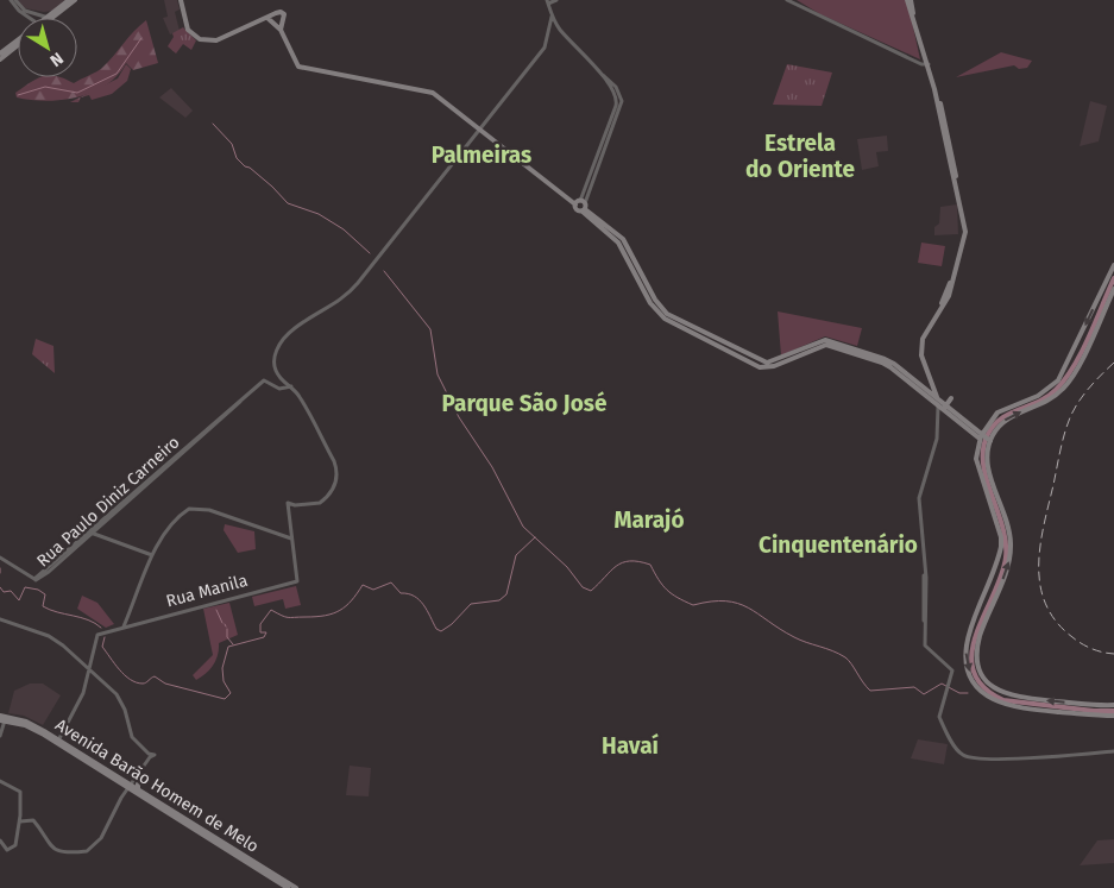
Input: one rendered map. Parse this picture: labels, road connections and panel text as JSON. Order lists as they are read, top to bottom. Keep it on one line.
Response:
{"streets":{"main road":["Avenida Barão Homem de Melo"],"street":["Rua Paulo Diniz Carneiro","Rua Manila"]},"districts":["Estrela do Oriente","Palmeiras","Parque São José","Marajó","Cinquentenário","Havaí"],"north":"bottom right"}
